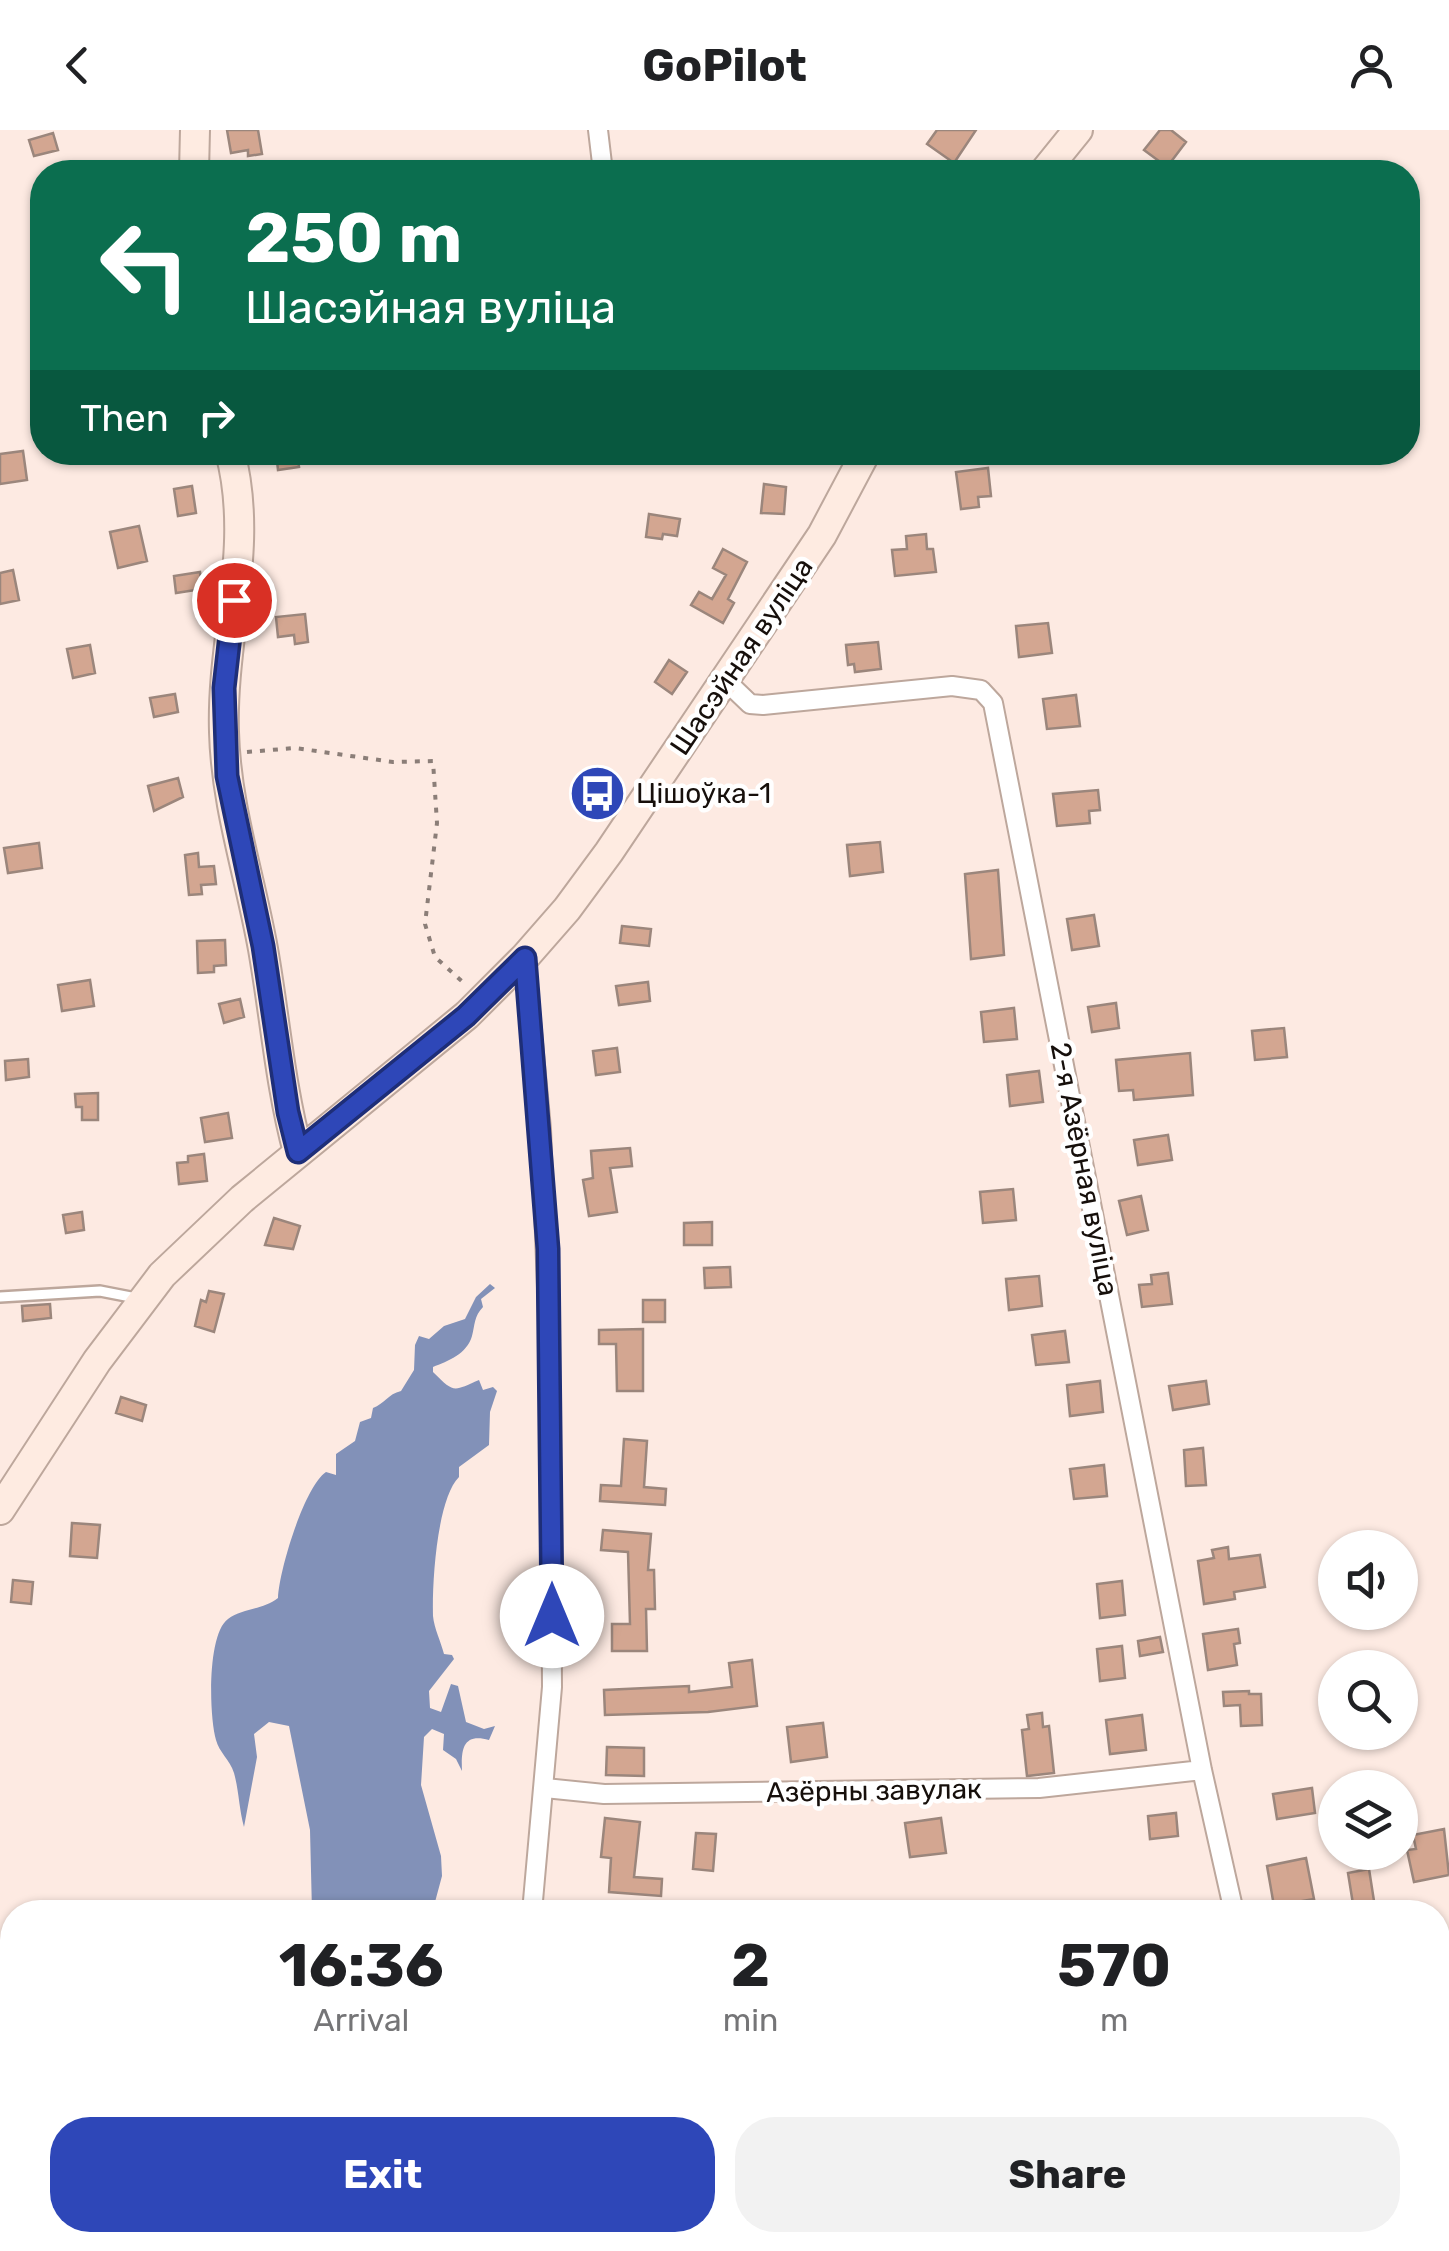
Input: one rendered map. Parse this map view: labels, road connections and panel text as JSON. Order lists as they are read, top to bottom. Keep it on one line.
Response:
{"streets":{"main road":["Шасэйная вуліца"],"street":["2-я Азёрная вуліца","Азёрны завулак"]},"crossings":[["Шасэйная вуліца","2-я Азёрная вуліца"],["2-я Азёрная вуліца","Азёрны завулак"]],"places":{"bus stop":["Цішоўка-1"]},"page":{"header":"GoPilot","turn":["250 m","Шасэйная вуліца"],"then":"Then","eta":["16:36","Arrival","2","min","570","m"],"buttons":["Exit","Share"]}}
